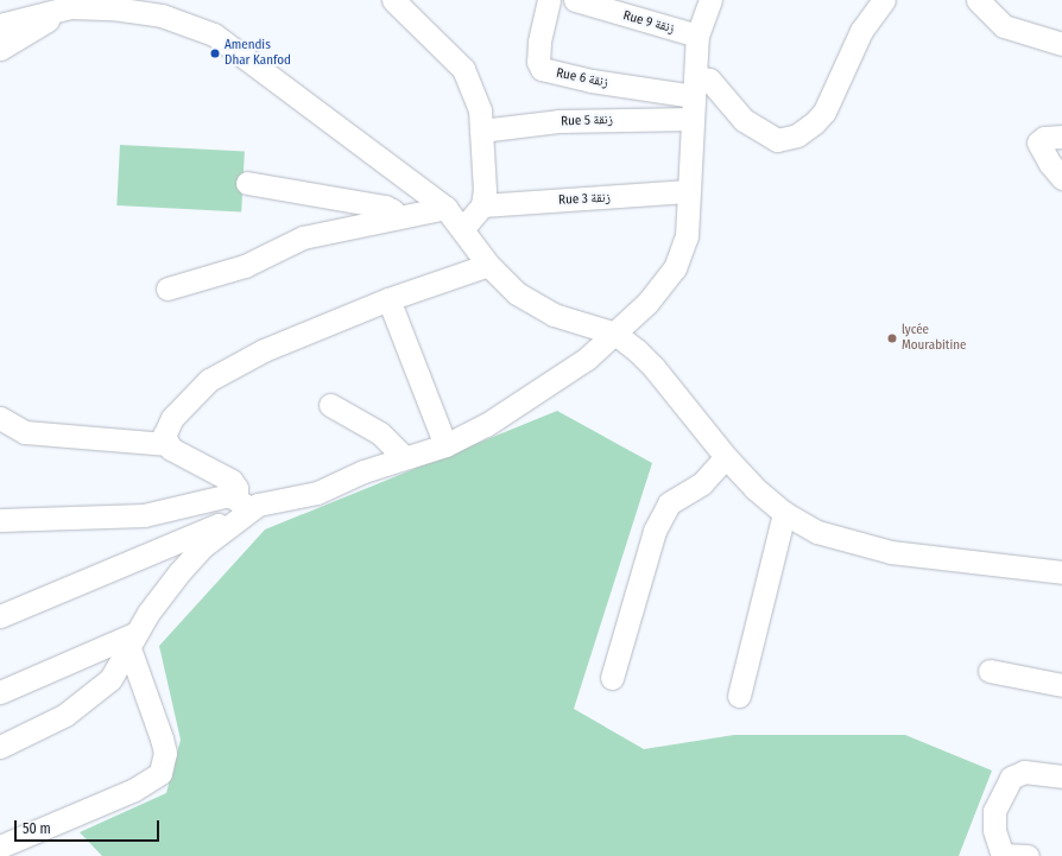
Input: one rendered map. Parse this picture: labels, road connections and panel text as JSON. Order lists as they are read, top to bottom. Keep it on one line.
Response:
{"streets":{"street":["Rue 9 زنقة","Rue 6 زنقة","Rue 5 زنقة","Rue 3 زنقة"]},"crossings":[["Rue 6 زنقة","Rue 5 زنقة"]],"places":["Amendis Dhar Kanfod","lycée Mourabitine"],"scale_bar":"50 m"}
